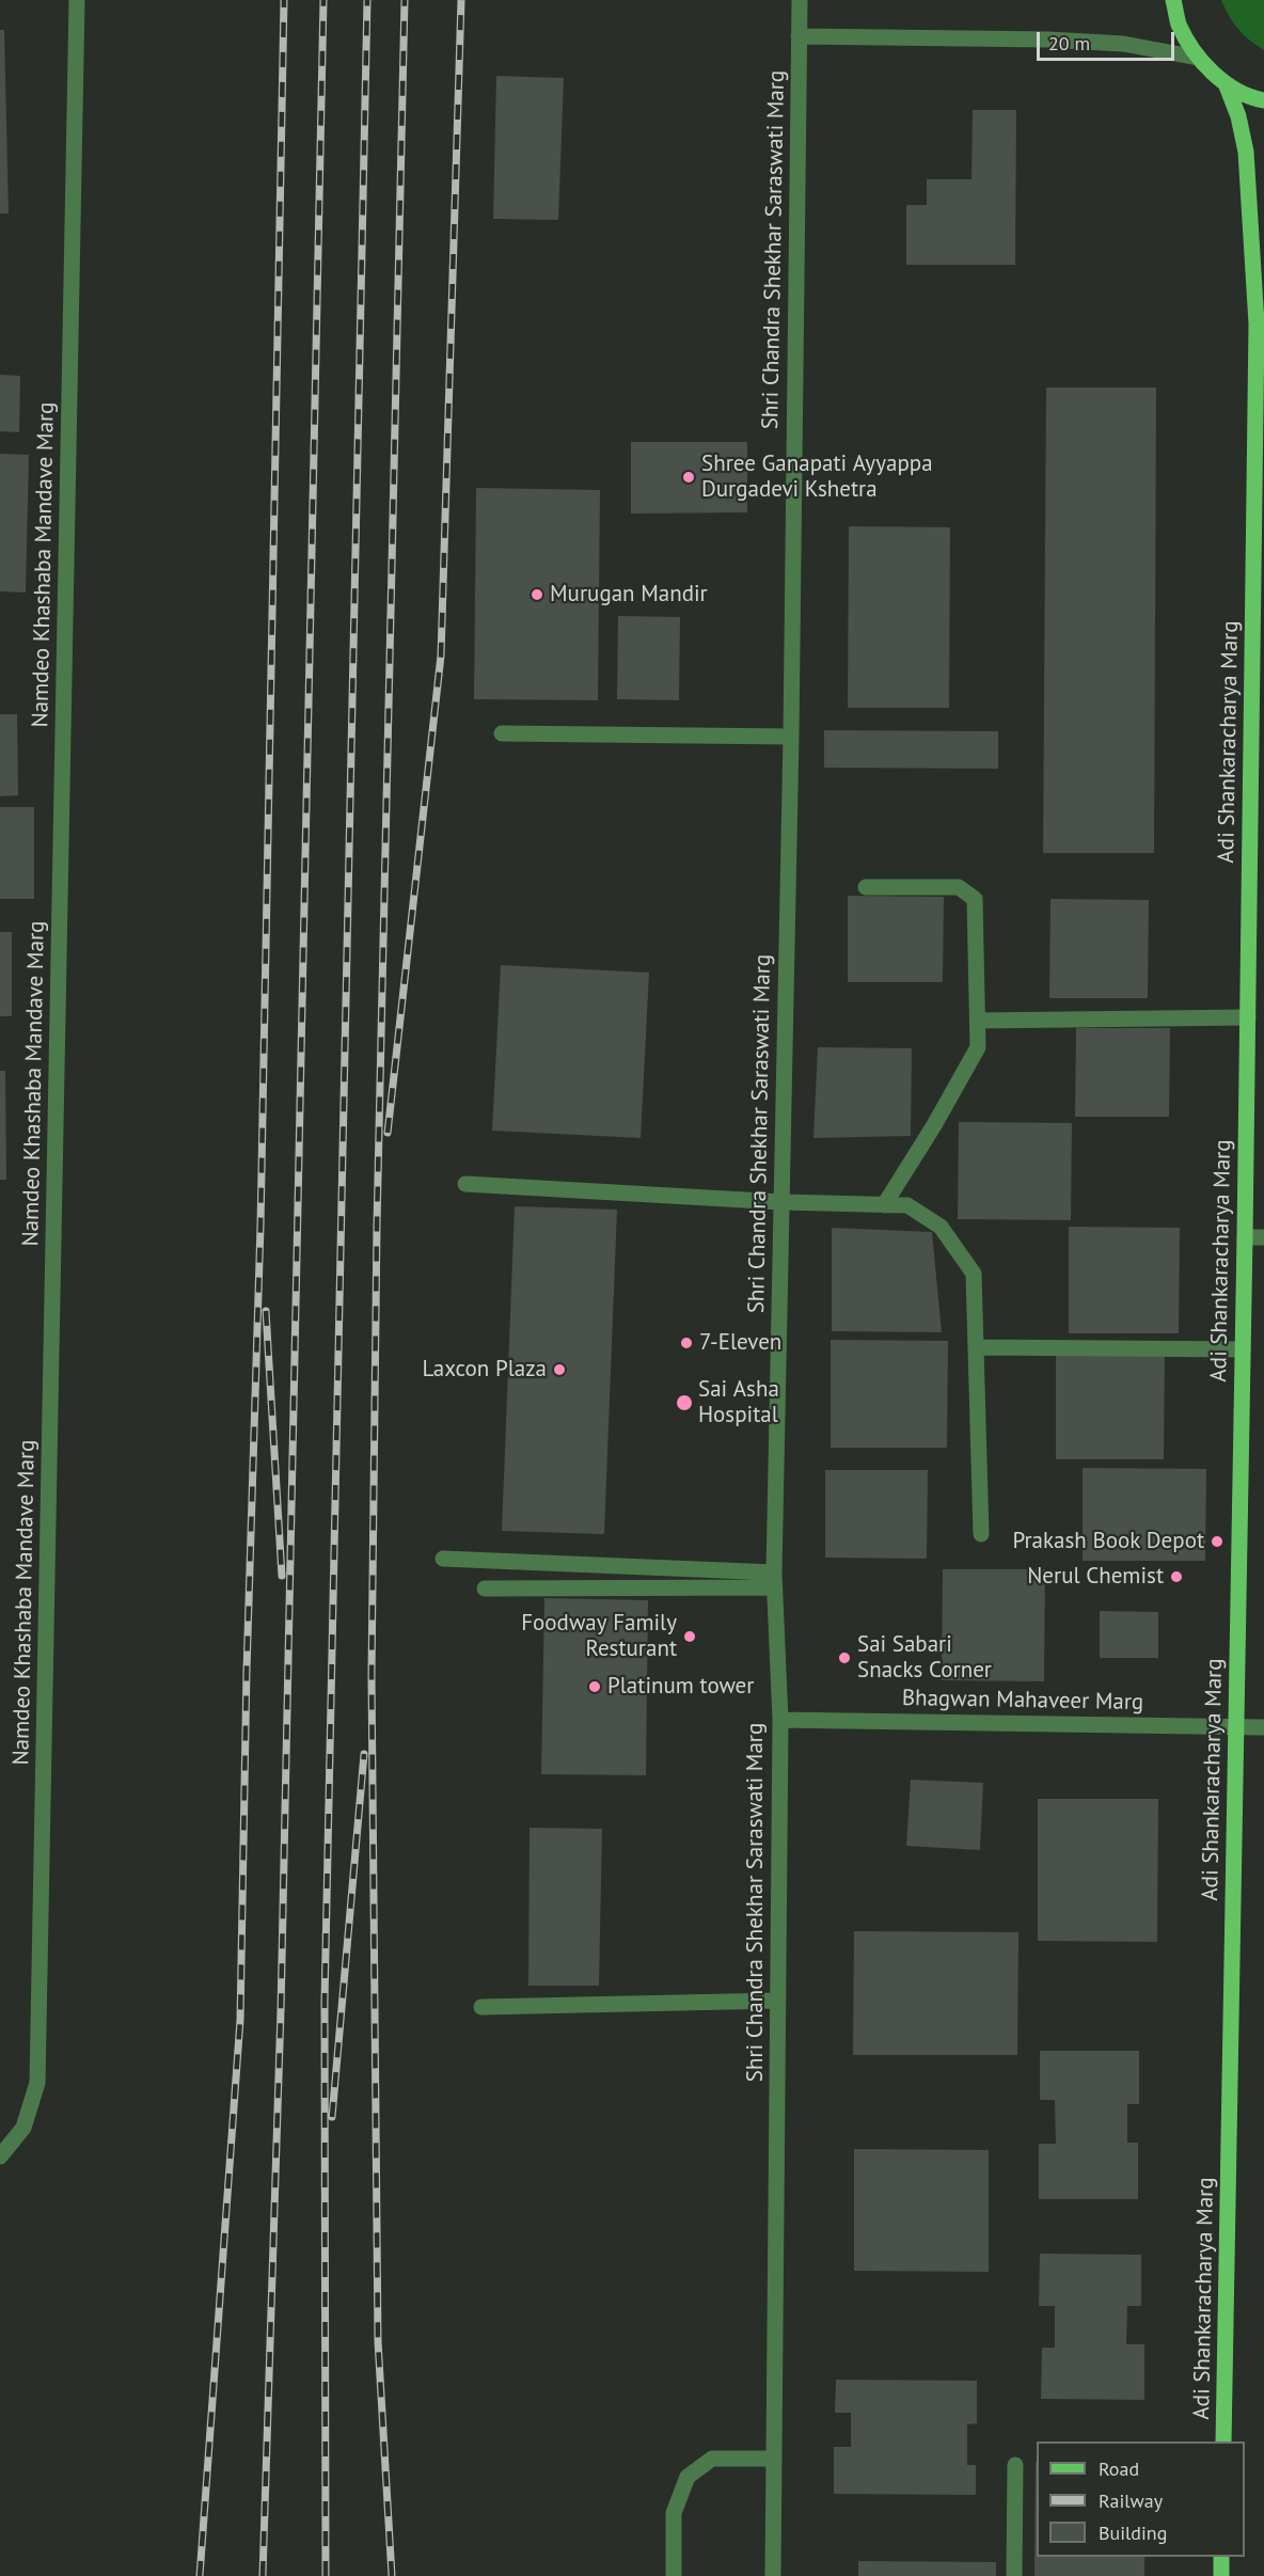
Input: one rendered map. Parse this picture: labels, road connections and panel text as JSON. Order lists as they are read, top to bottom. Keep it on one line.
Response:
{"streets":{"main road":["Adi Shankaracharya Marg"],"street":["Shri Chandra Shekhar Saraswati Marg","Namdeo Khashaba Mandave Marg","Bhagwan Mahaveer Marg"]},"crossings":[["Shri Chandra Shekhar Saraswati Marg","Bhagwan Mahaveer Marg"],["Adi Shankaracharya Marg","Bhagwan Mahaveer Marg"]],"places":["Shree Ganapati Ayyappa Durgadevi Kshetra","Murugan Mandir","7-Eleven","Laxcon Plaza","Sai Asha Hospital","Prakash Book Depot","Nerul Chemist","Foodway Family Resturant","Sai Sabari Snacks Corner","Platinum tower"],"legend":["Road","Railway","Building"],"scale_bar":"20 m"}
